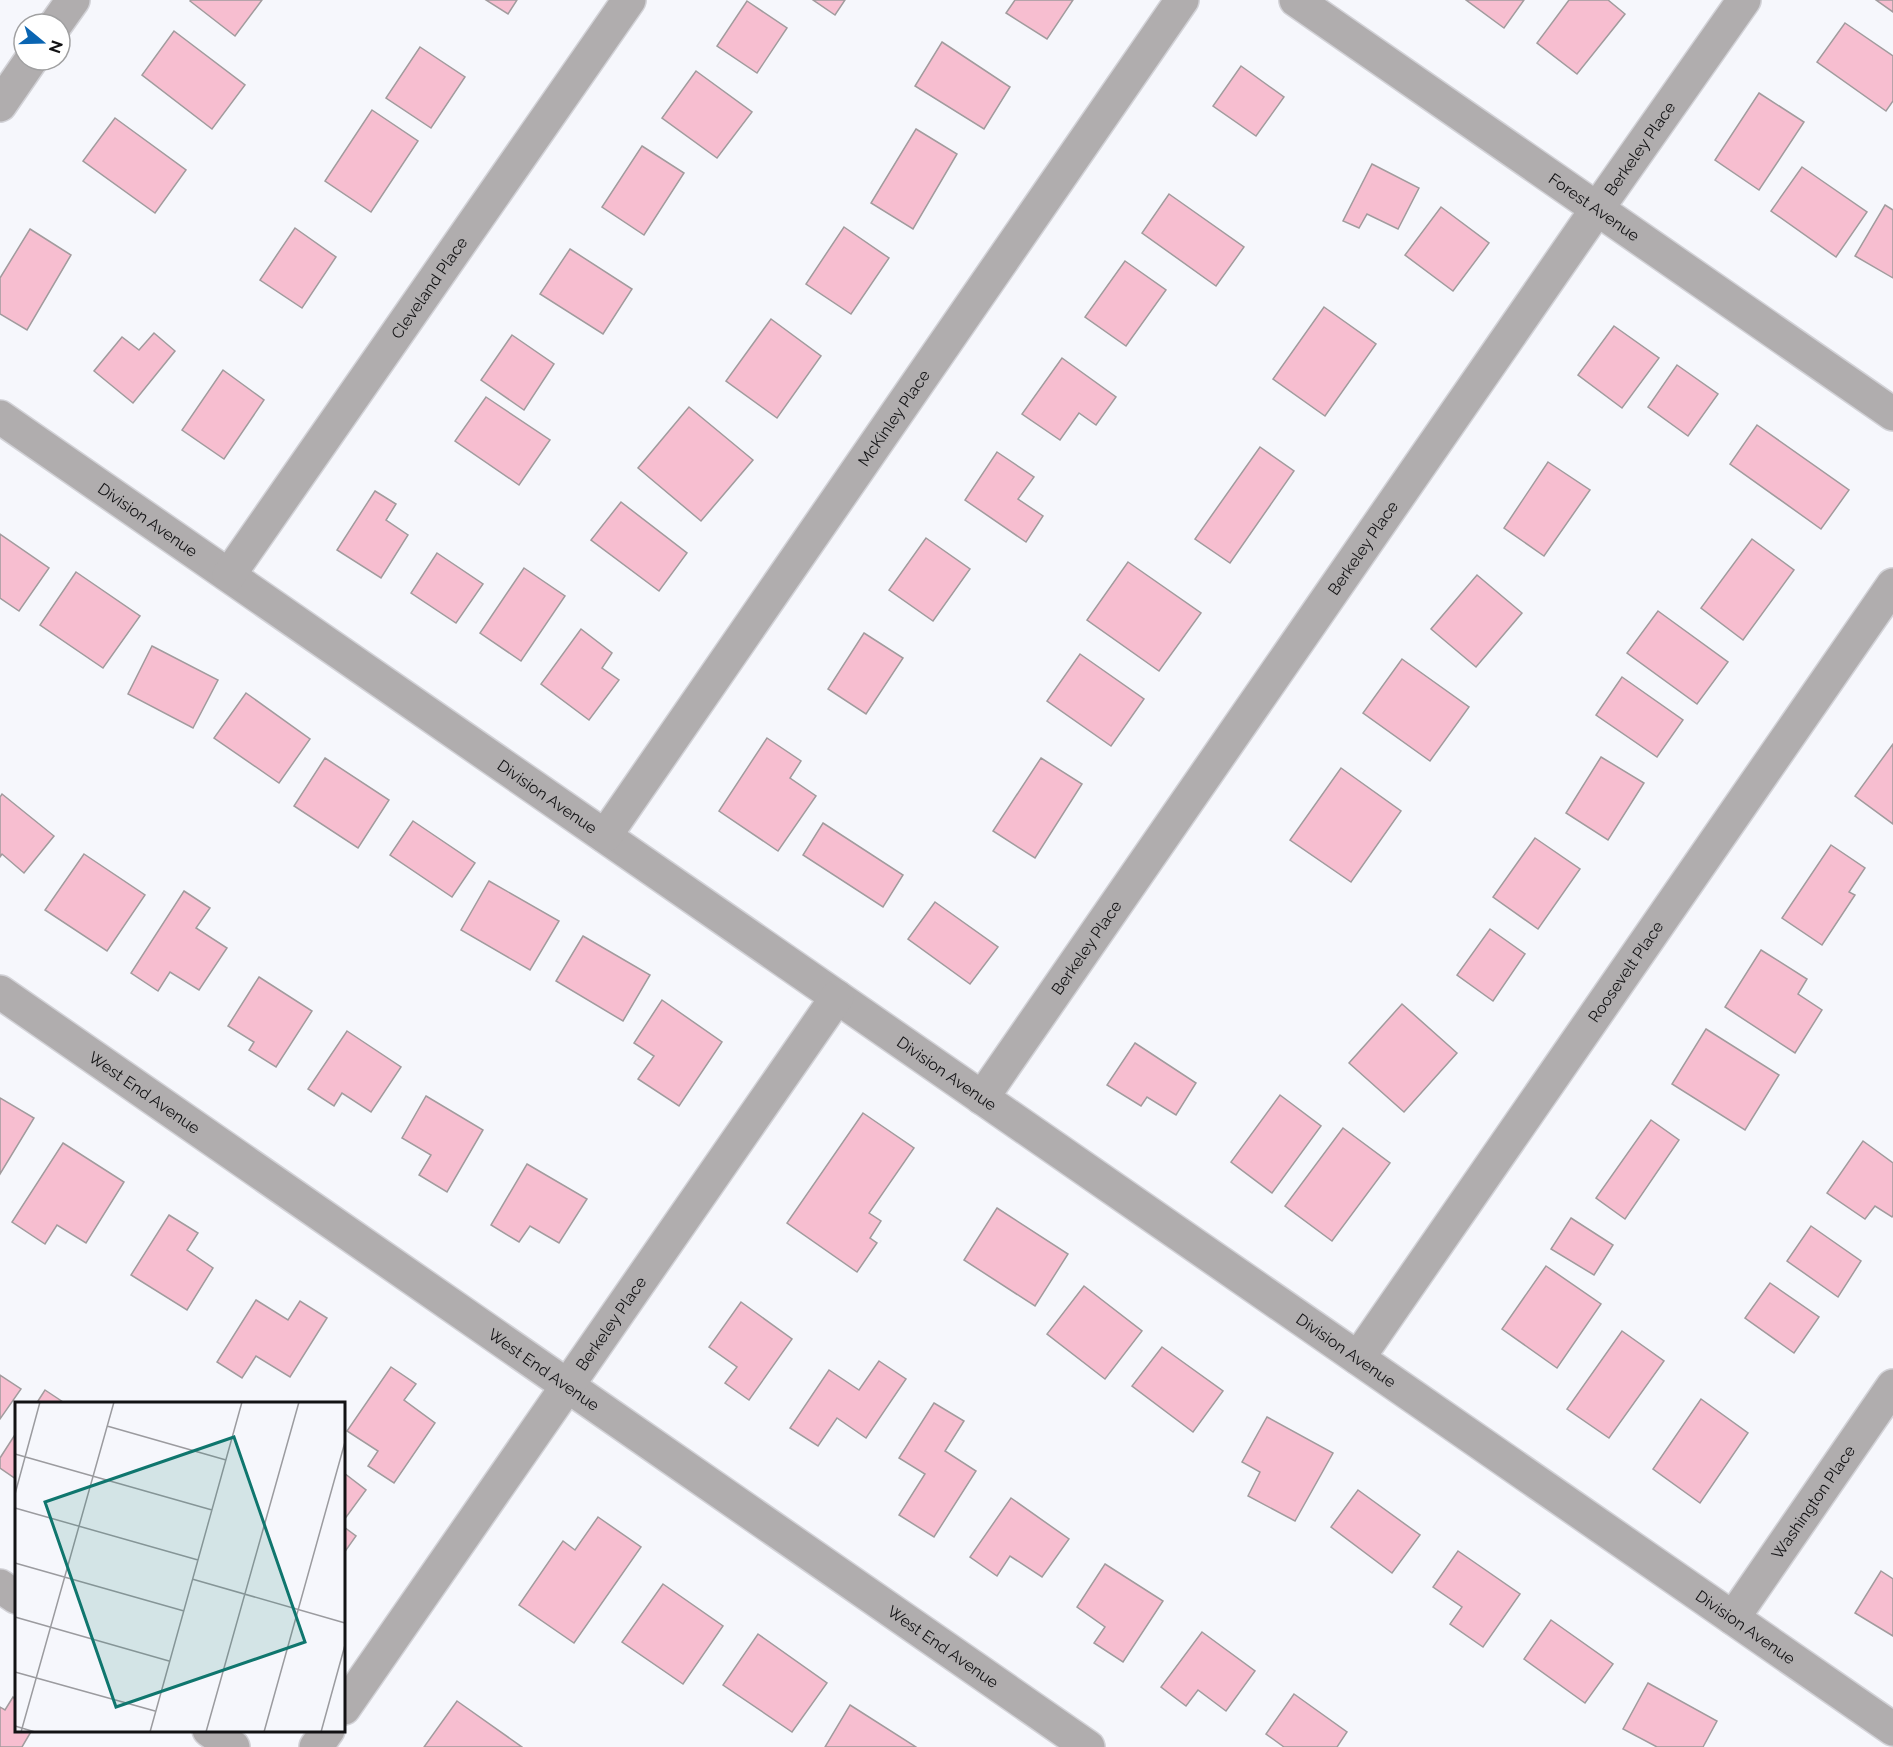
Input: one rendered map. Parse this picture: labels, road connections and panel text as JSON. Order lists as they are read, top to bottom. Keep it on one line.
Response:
{"streets":{"street":["Berkeley Place","Forest Avenue","Cleveland Place","McKinley Place","Division Avenue","Roosevelt Place","West End Avenue","Washington Place"]},"crossings":[["Berkeley Place","Forest Avenue"],["Berkeley Place","Division Avenue"],["Berkeley Place","West End Avenue"],["Cleveland Place","Division Avenue"],["McKinley Place","Division Avenue"],["Division Avenue","Roosevelt Place"],["Division Avenue","Washington Place"]],"north":"right"}
